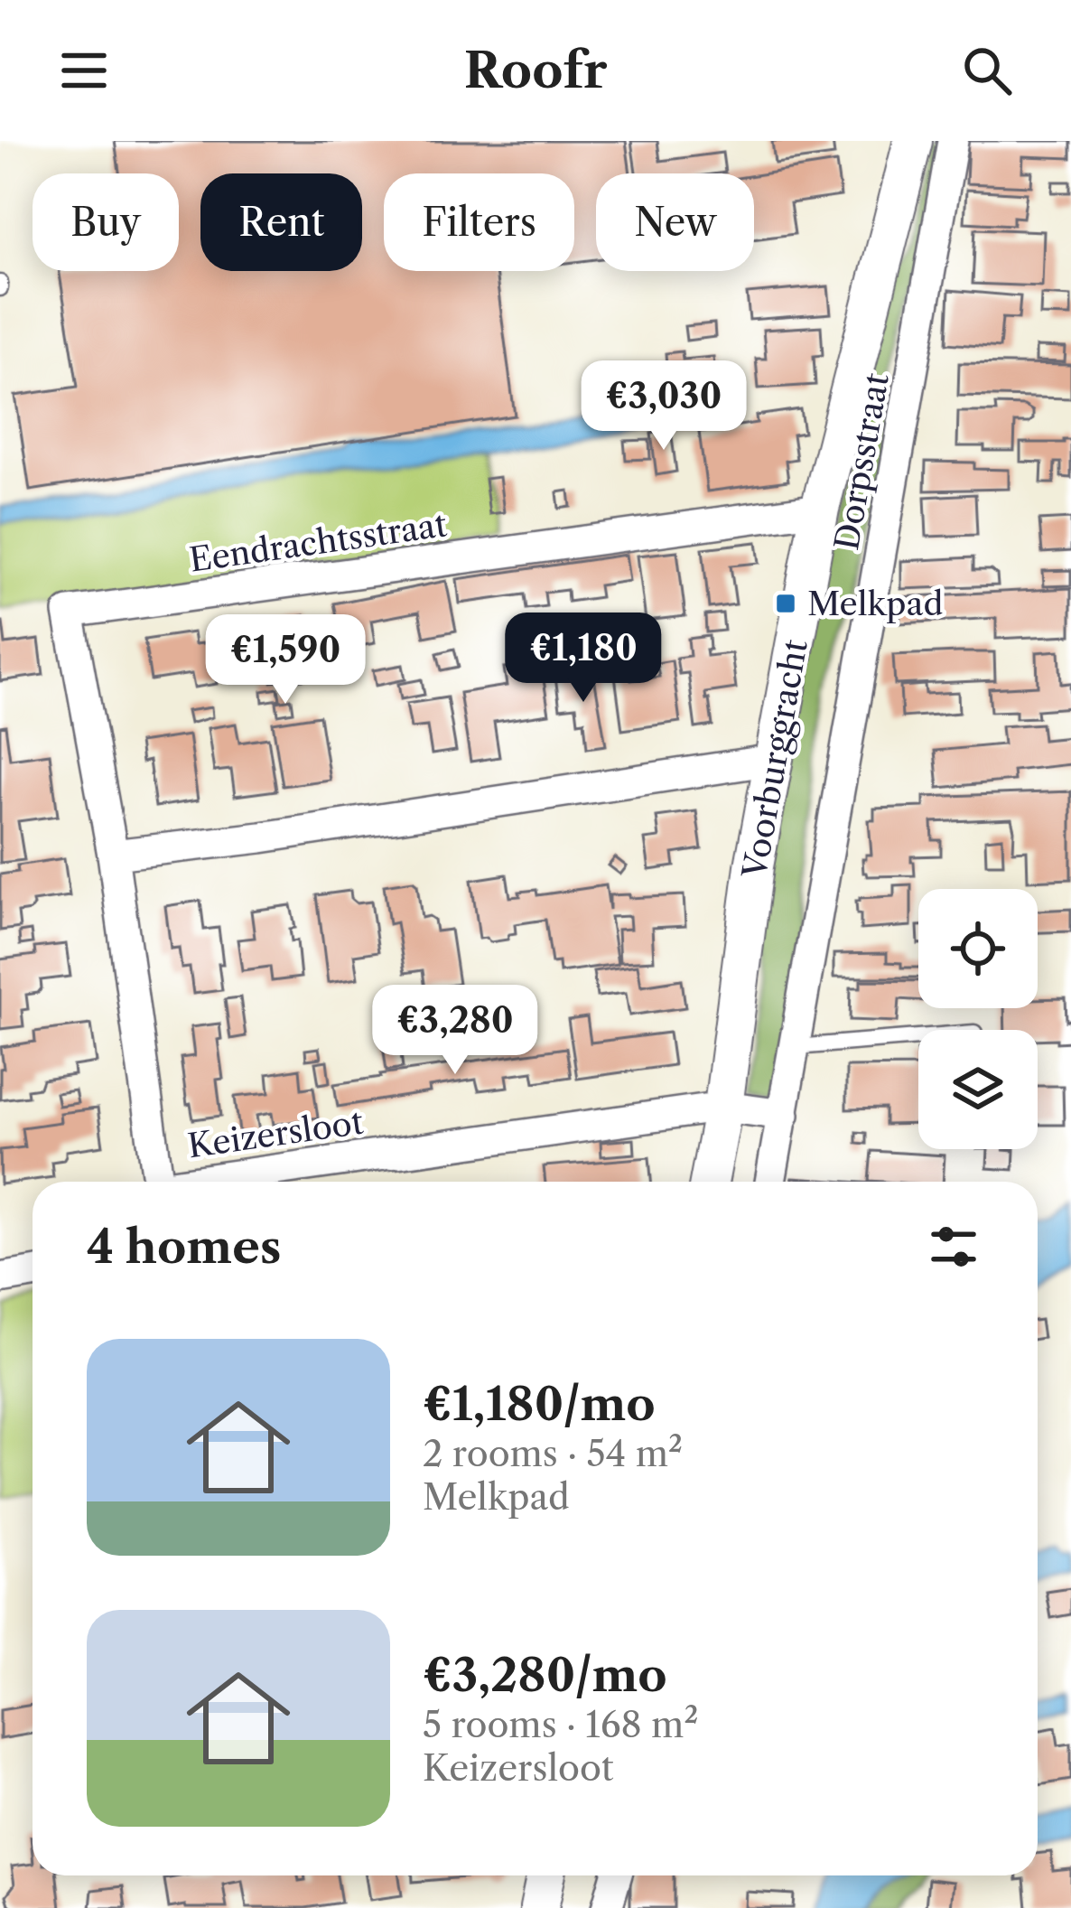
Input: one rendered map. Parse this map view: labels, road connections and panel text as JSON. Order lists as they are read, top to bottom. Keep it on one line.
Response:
{"streets":{"street":["Dorpsstraat","Eendrachtsstraat","Voorburggracht","Keizersloot"]},"crossings":[["Eendrachtsstraat","Voorburggracht"],["Voorburggracht","Keizersloot"]],"places":{"transit":["Melkpad"]},"page":{"header":"Roofr","chip":["Buy","Rent","Filters","New"],"price":["€3,030","€1,180","€1,590","€3,280"],"heading":"4 homes","list":[{"name":"€1,180/mo","note":"2 rooms · 54 m² · Melkpad"},{"name":"€3,280/mo","note":"5 rooms · 168 m² · Keizersloot"}]}}
